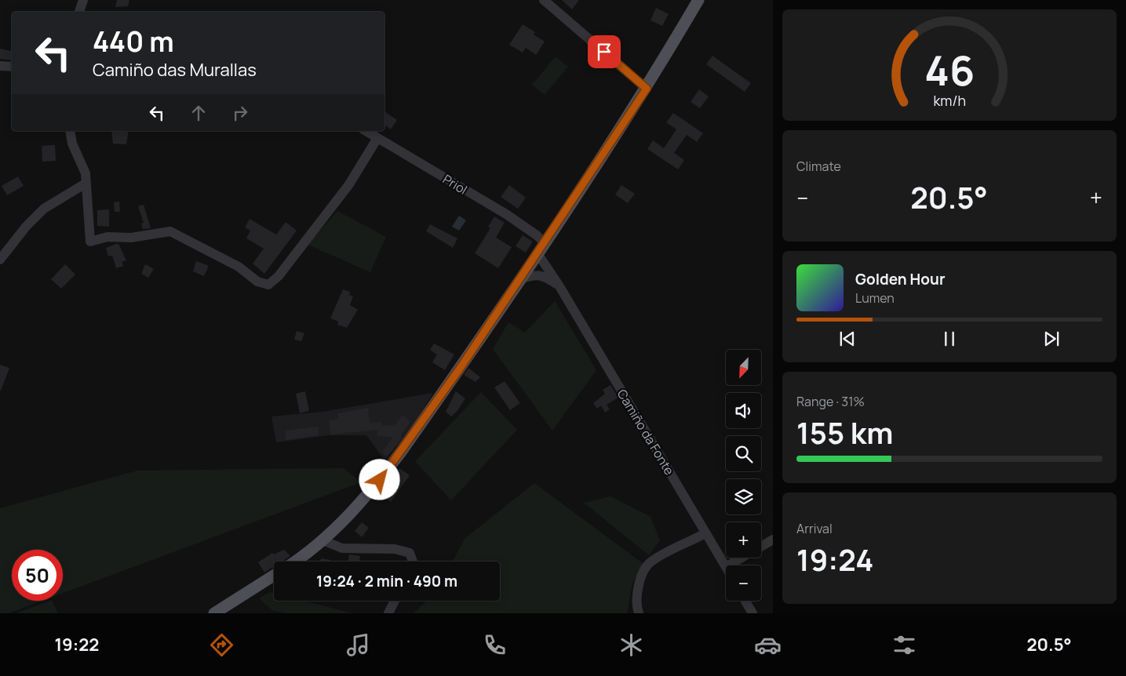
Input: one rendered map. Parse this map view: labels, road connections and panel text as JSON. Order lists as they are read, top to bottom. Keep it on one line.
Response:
{"streets":{"street":["Priol","Camiño da Fonte"]},"crossings":[["Priol","Camiño da Fonte"]],"north":"bottom left","page":{"turn":["440 m","Camiño das Murallas"],"tile":["Climate",["Range · 31%","155 km"],["Arrival","19:24"]],"heat":["−","20.5°","+"],"song":["Golden Hour","Lumen"],"map_buttons":["+","−"],"limit":"50","trip":"19:24 · 2 min · 490 m","tabs":["19:22","20.5°"],"gauge":["46","km/h"]}}
